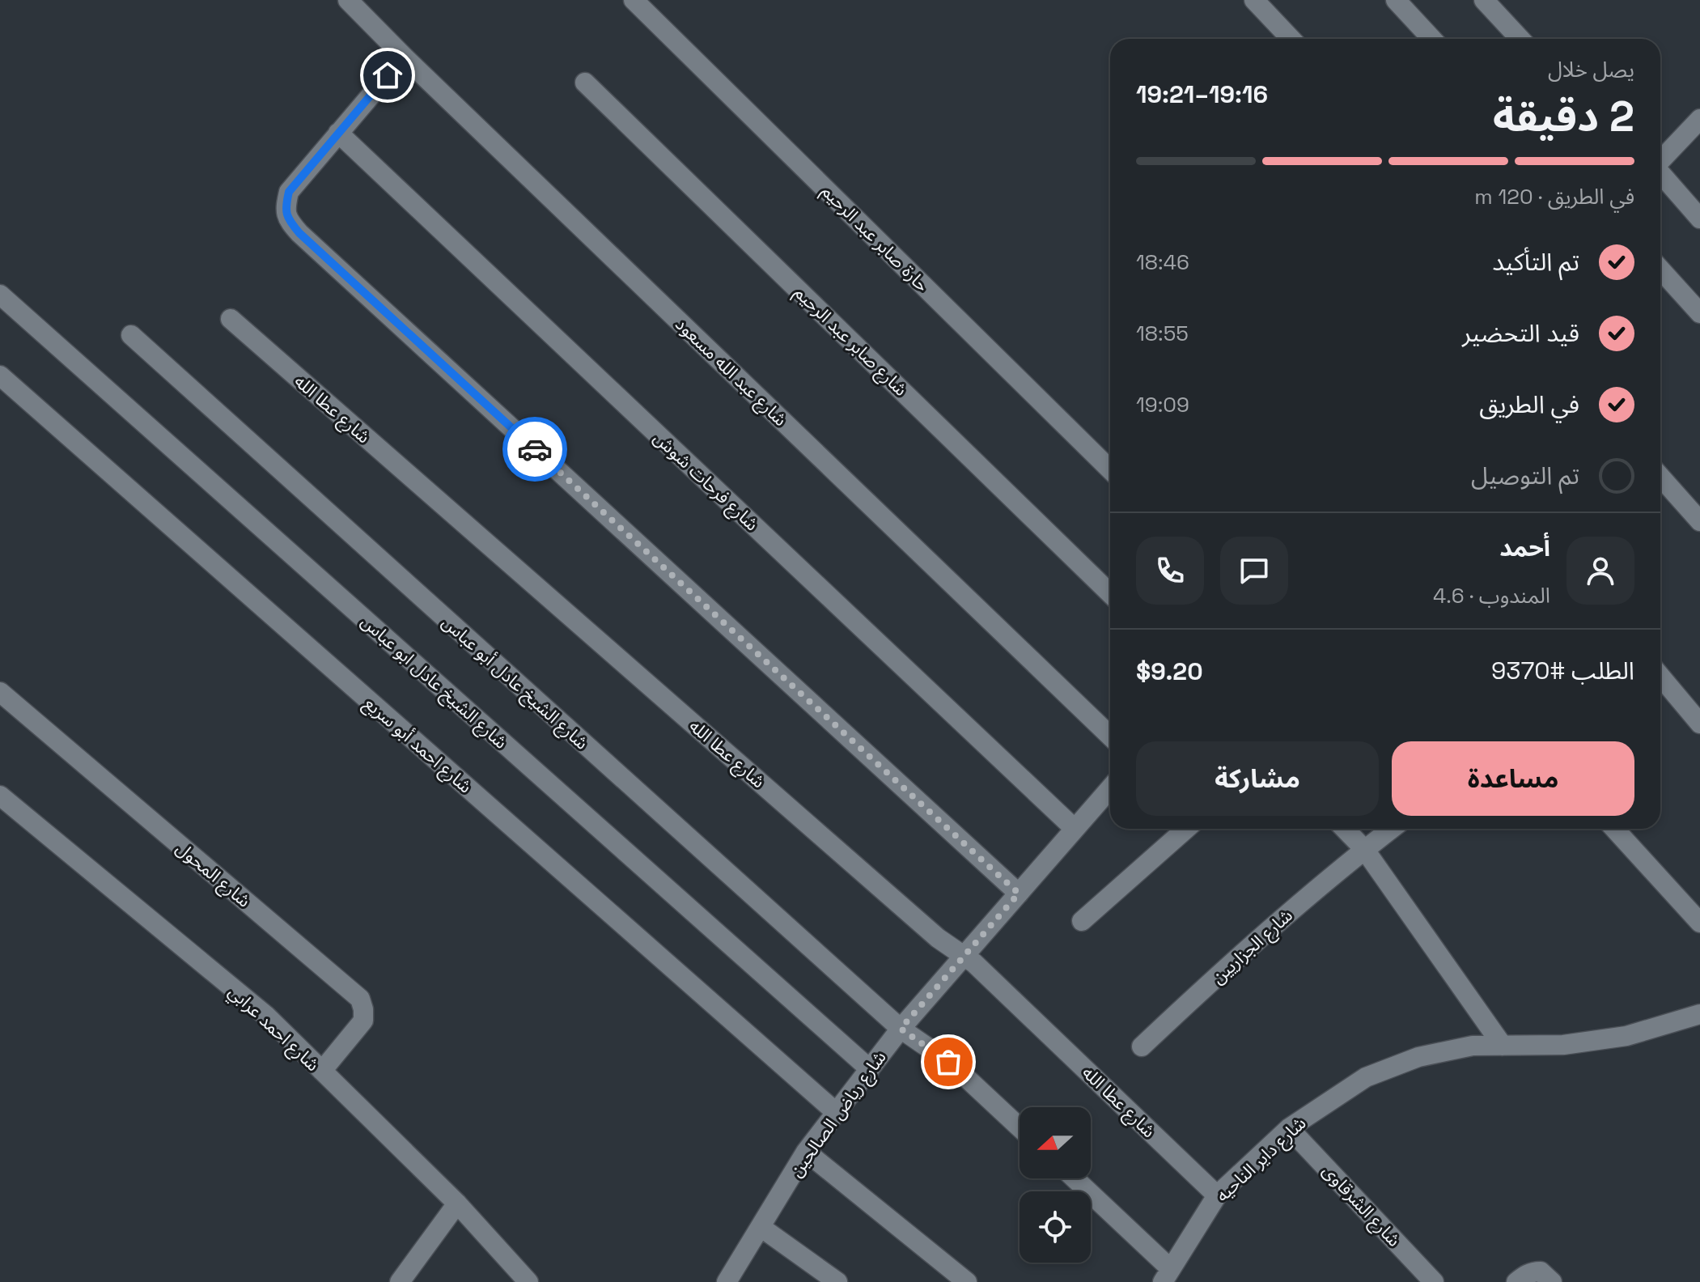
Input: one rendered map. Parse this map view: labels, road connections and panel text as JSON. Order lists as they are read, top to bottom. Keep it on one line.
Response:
{"streets":{"street":["حارة صابر عبد الرحيم","شارع صابر عبد الرحيم","شارع عبد الله مسعود","شارع عطا الله","شارع فرحات شوش","شارع الشيخ عادل ابو عباس","شارع الشيخ عادل أبو عباس","شارع احمد أبو سريع","شارع المحول","شارع الجزاريين","شارع احمد عرابي","شارع رياض الصالحين","شارع داير الناحيه","شارع الشرقاوى"]},"crossings":[["شارع عطا الله","شارع رياض الصالحين"],["شارع عطا الله","شارع داير الناحيه"],["شارع فرحات شوش","شارع رياض الصالحين"],["شارع الشيخ عادل ابو عباس","شارع رياض الصالحين"],["شارع الشيخ عادل أبو عباس","شارع رياض الصالحين"],["شارع احمد أبو سريع","شارع رياض الصالحين"],["شارع المحول","شارع احمد عرابي"],["شارع داير الناحيه","شارع الشرقاوى"]],"north":"left","page":{"heading":["2 دقيقة","يصل خلال","19:16–19:21"],"panel":["أحمد","المندوب · 4.6","الطلب #9370","$9.20"],"bar":"في الطريق · 120 m","list":[["تم التأكيد","18:46"],["قيد التحضير","18:55"],["في الطريق","19:09"],"تم التوصيل"],"buttons":["مساعدة","مشاركة"]}}
